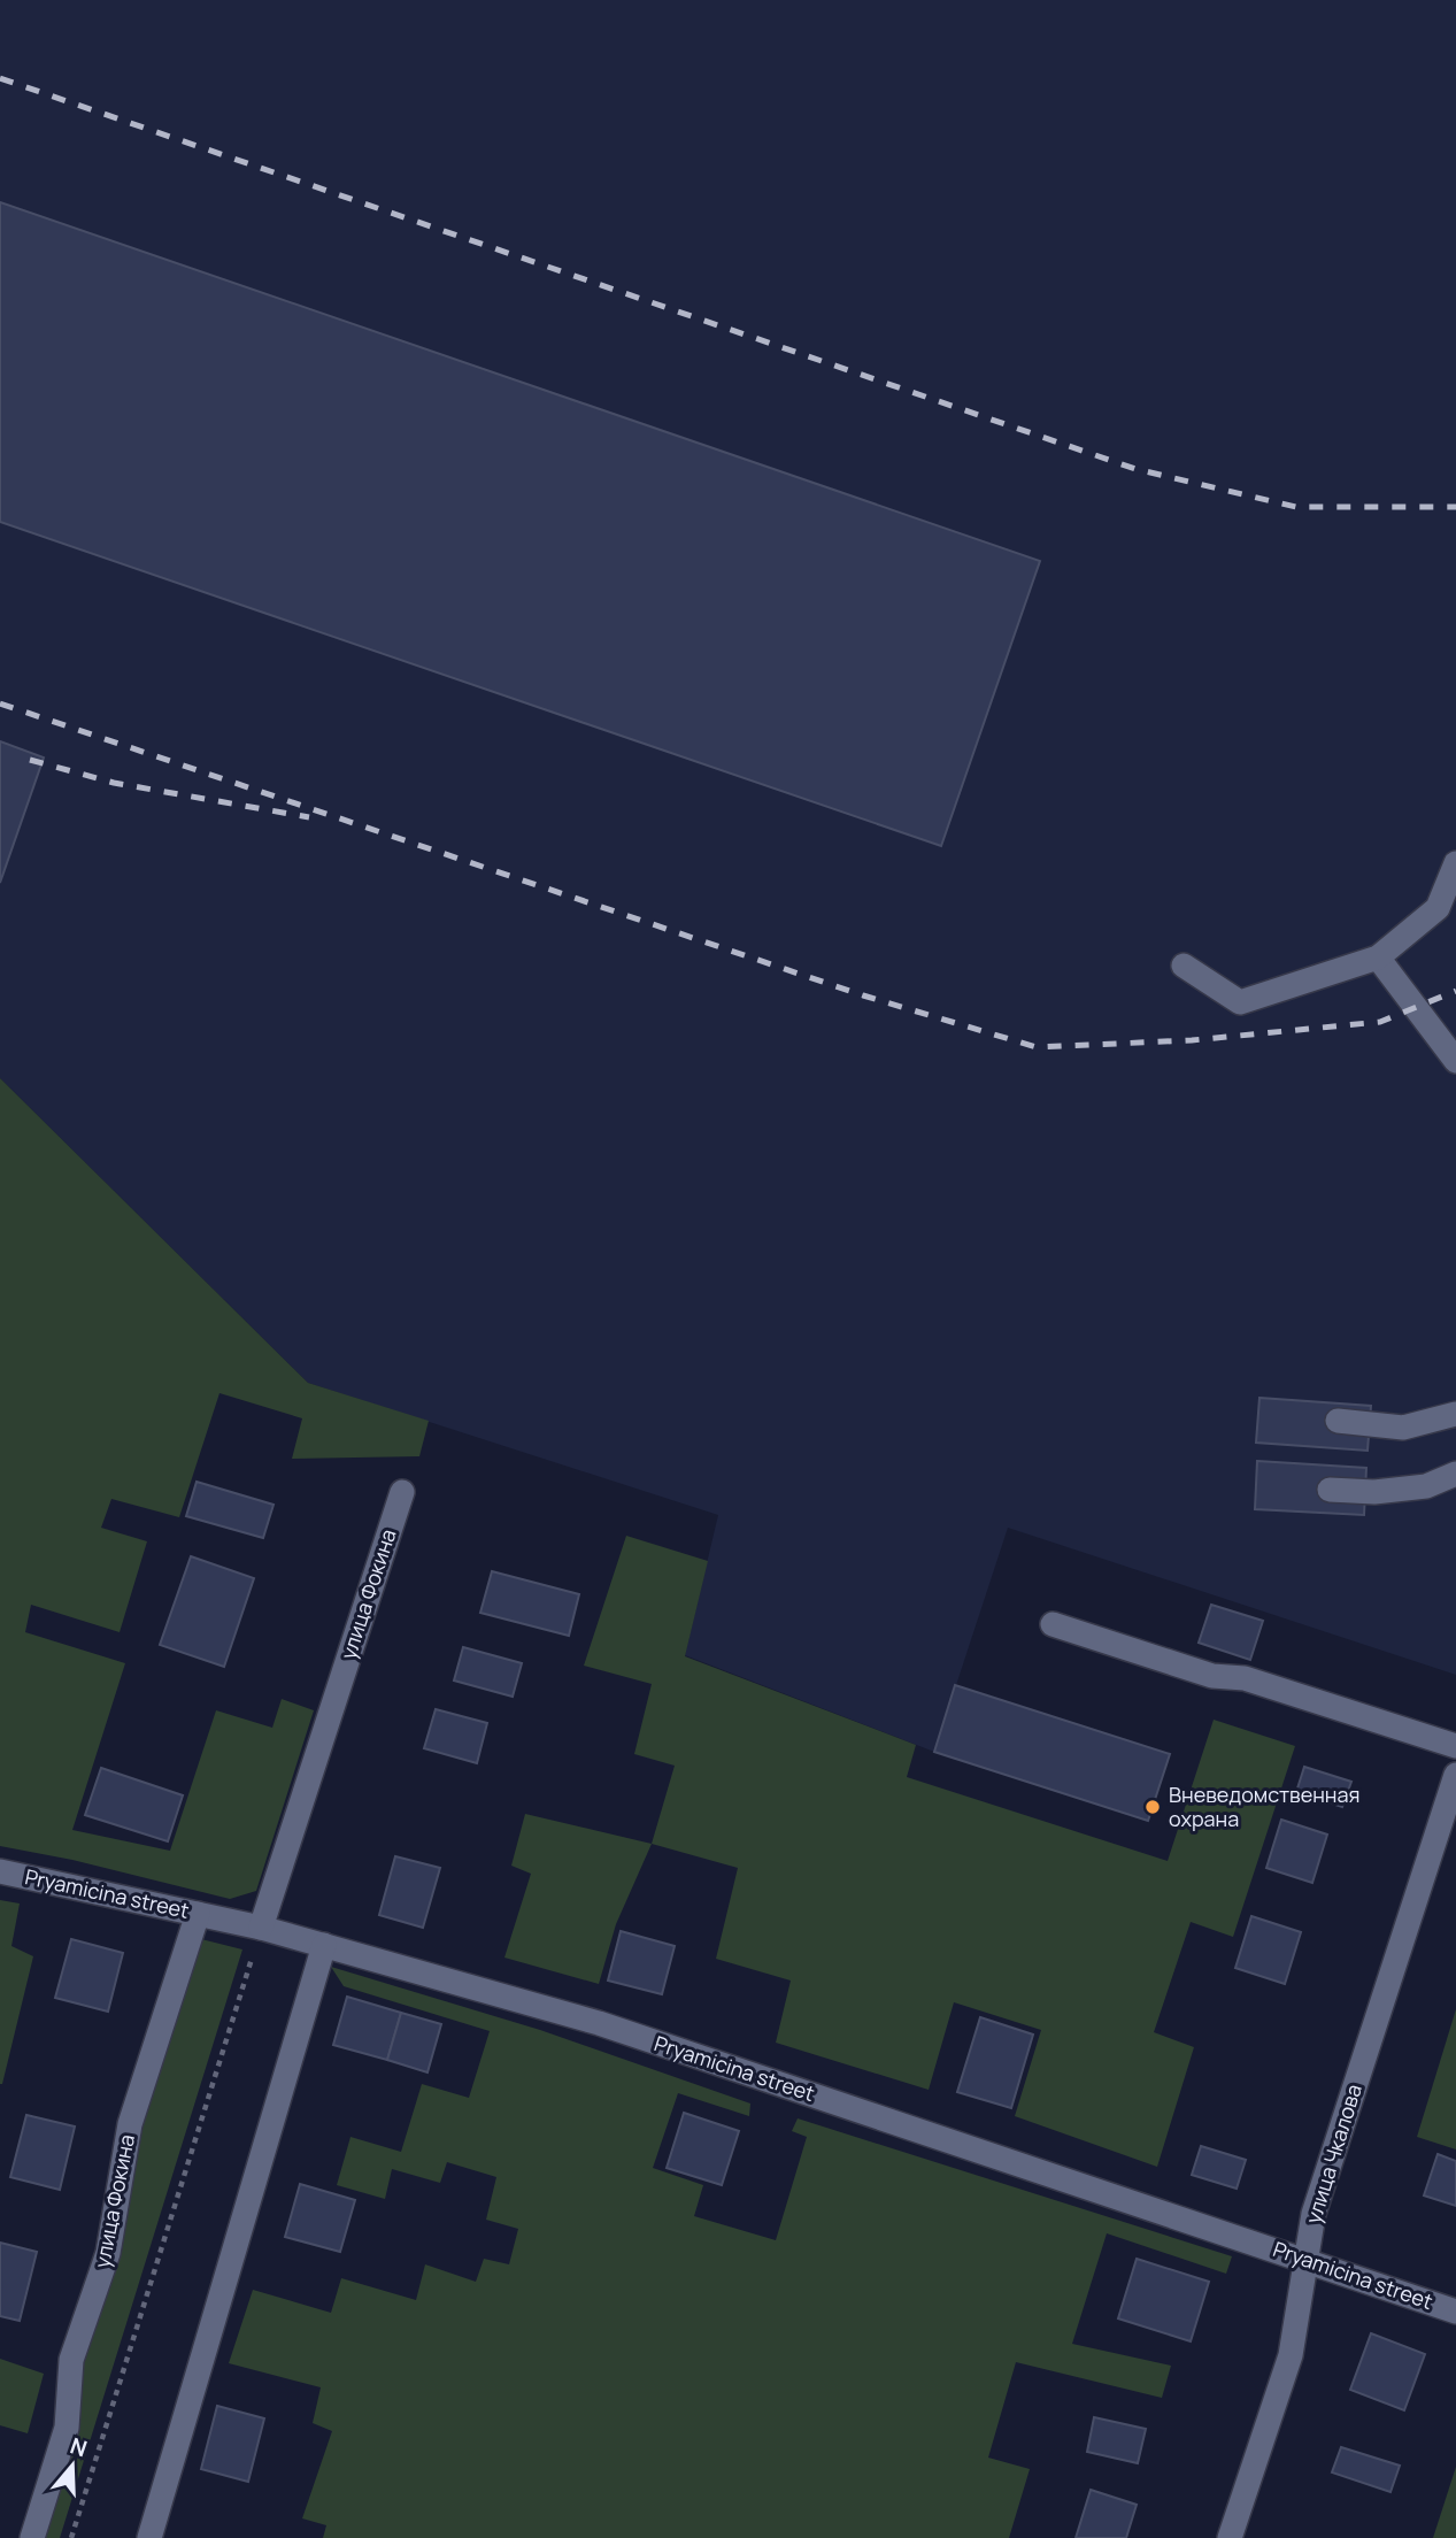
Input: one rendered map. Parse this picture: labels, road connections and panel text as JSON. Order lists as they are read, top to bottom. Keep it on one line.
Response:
{"streets":{"street":["улица Фокина","Pryamicina street","улица Чкалова"]},"crossings":[["улица Фокина","Pryamicina street"],["Pryamicina street","улица Чкалова"]],"places":["Вневедомственная охрана"],"north":"top"}
